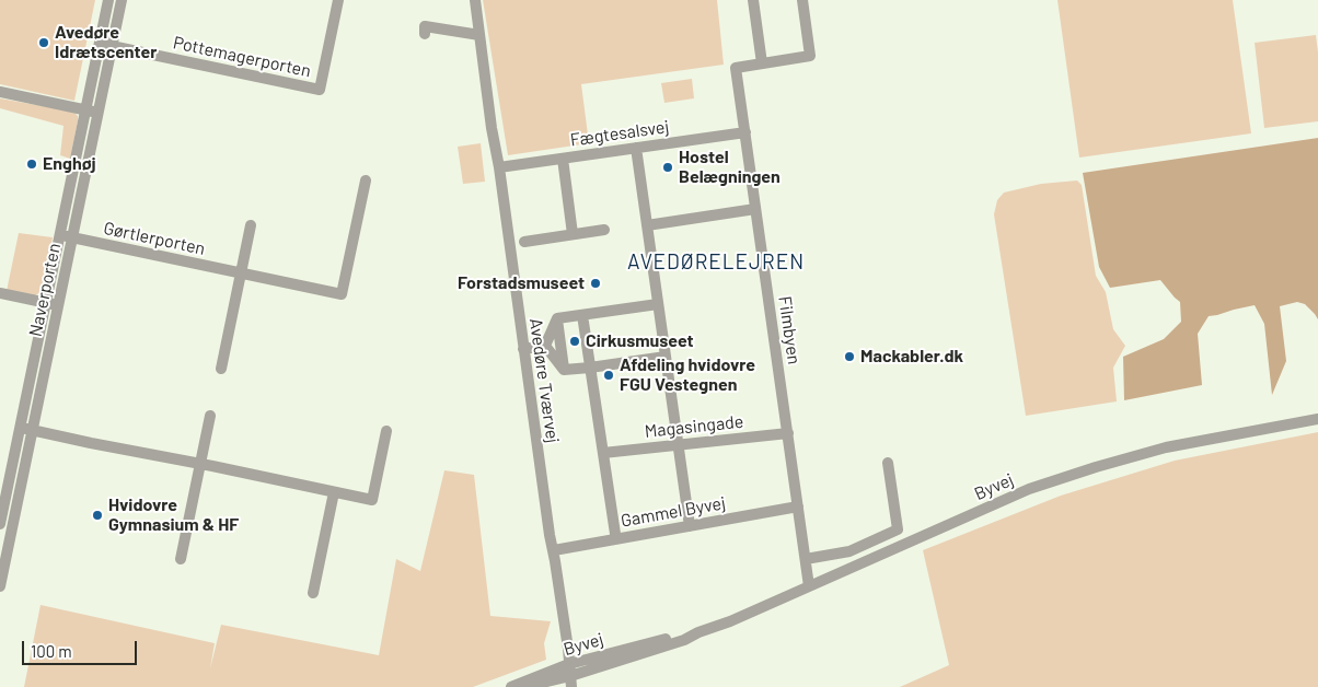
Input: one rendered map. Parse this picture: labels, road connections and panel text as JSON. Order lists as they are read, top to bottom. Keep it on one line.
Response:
{"streets":{"street":["Pottemagerporten","Fægtesalsvej","Gørtlerporten","Naverporten","Filmbyen","Avedøre Tværvej","Magasingade","Byvej","Gammel Byvej"]},"crossings":[["Pottemagerporten","Naverporten"],["Fægtesalsvej","Filmbyen"],["Fægtesalsvej","Avedøre Tværvej"],["Gørtlerporten","Naverporten"],["Filmbyen","Magasingade"],["Filmbyen","Byvej"],["Filmbyen","Gammel Byvej"],["Avedøre Tværvej","Byvej"],["Avedøre Tværvej","Gammel Byvej"]],"districts":["AVEDØRELEJREN"],"places":["Avedøre Idrætscenter","Enghøj","Hostel Belægningen","Forstadsmuseet","Cirkusmuseet","Mackabler.dk","Afdeling hvidovre FGU Vestegnen","Hvidovre Gymnasium & HF"],"scale_bar":"100 m"}
